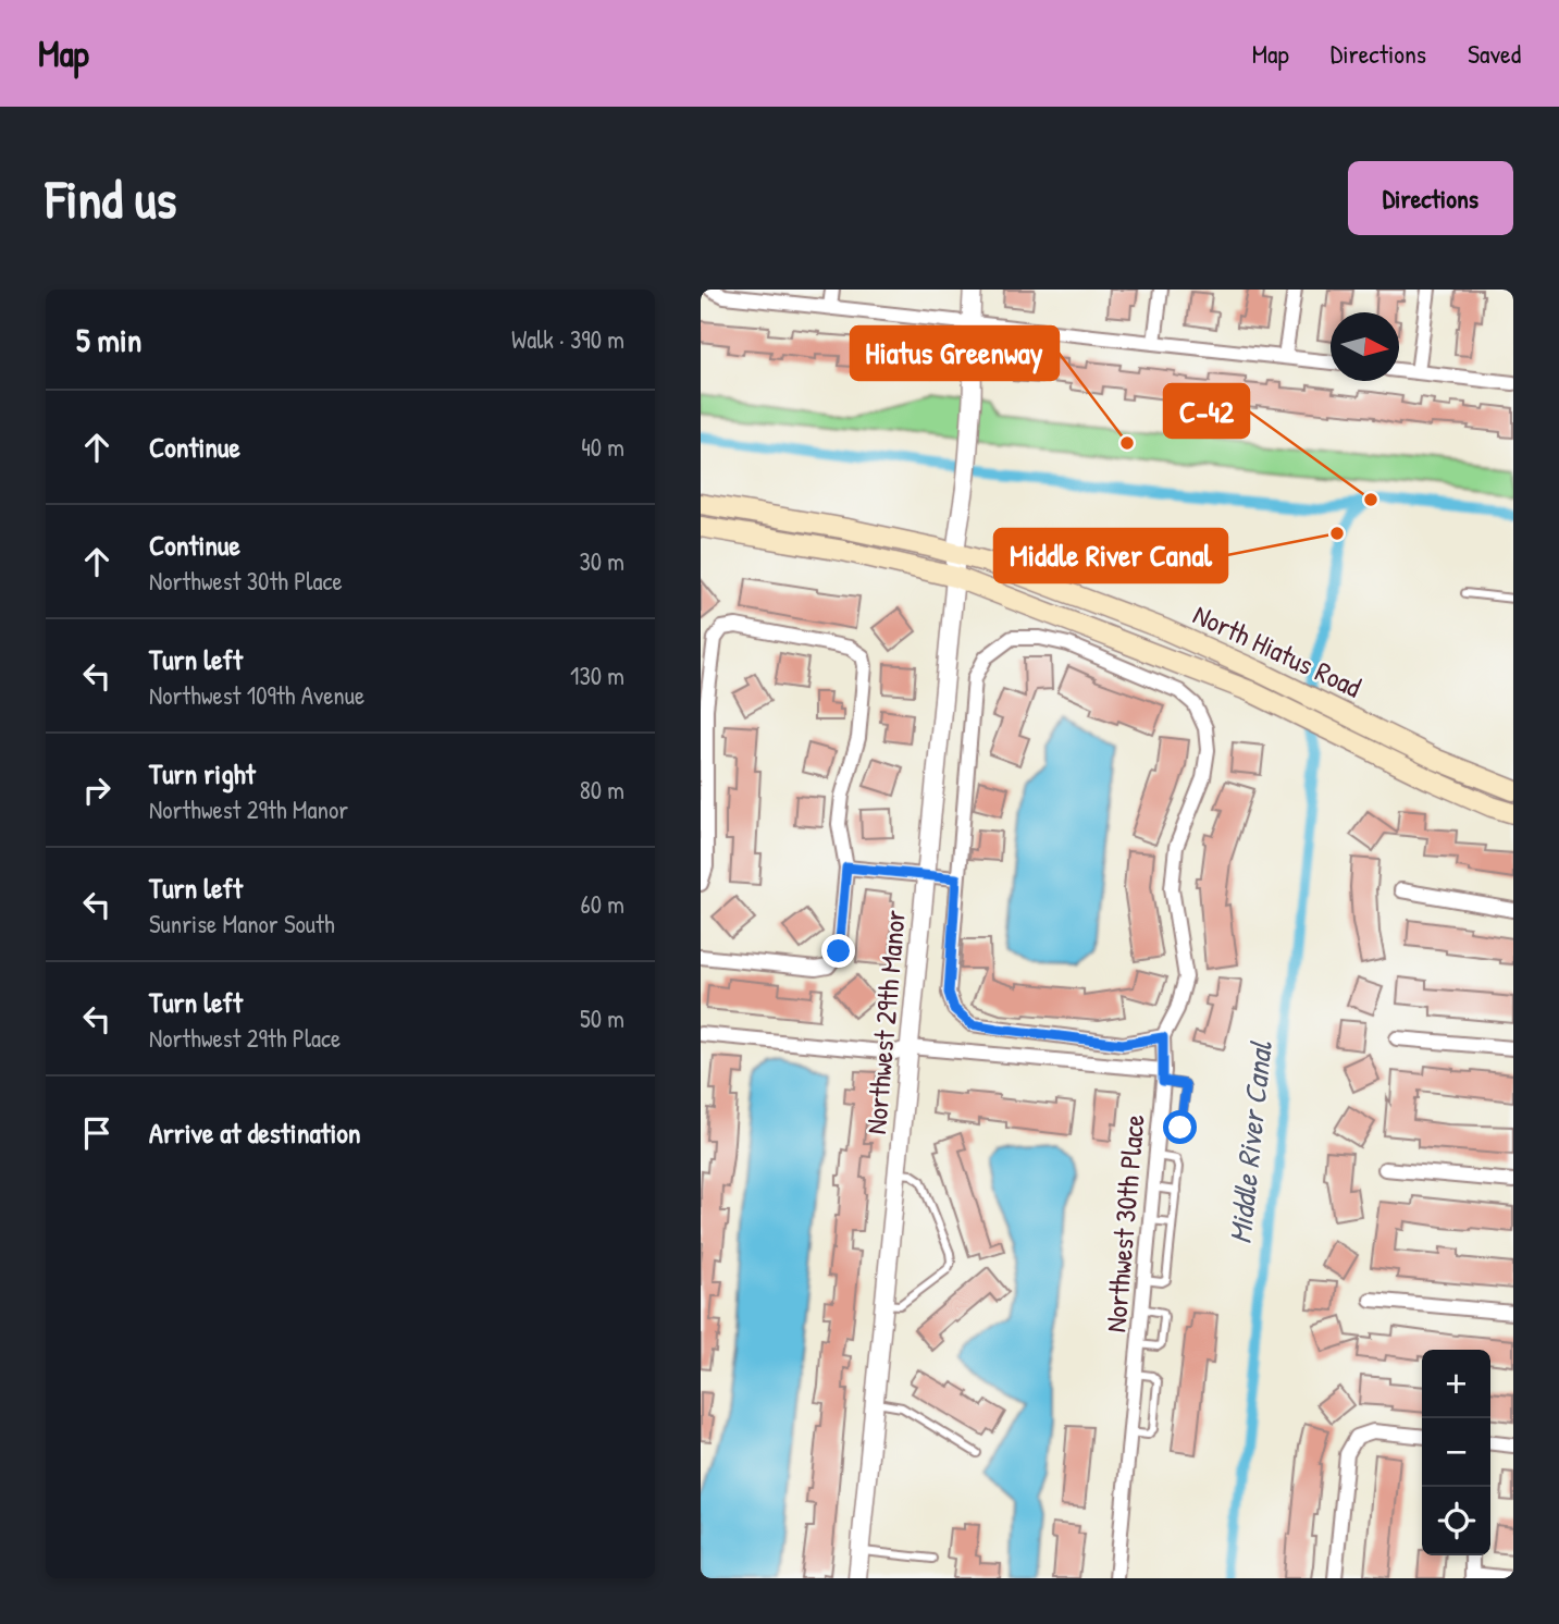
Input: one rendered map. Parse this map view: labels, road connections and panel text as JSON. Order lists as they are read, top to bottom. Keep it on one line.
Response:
{"streets":{"main road":["North Hiatus Road"],"street":["Northwest 29th Manor","Northwest 30th Place"]},"crossings":[["North Hiatus Road","Northwest 29th Manor"],["Northwest 29th Manor","Northwest 30th Place"]],"water":["Middle River Canal"],"places":["Hiatus Greenway","C-42","Middle River Canal"],"north":"right","page":{"header":"Map","nav":["Map","Directions","Saved"],"buttons":"Directions","title":"Find us","heading":["5 min","Walk · 390 m"],"list":[["Continue","40 m"],["Continue","Northwest 30th Place","30 m"],["Turn left","Northwest 109th Avenue","130 m"],["Turn right","Northwest 29th Manor","80 m"],["Turn left","Sunrise Manor South","60 m"],["Turn left","Northwest 29th Place","50 m"],"Arrive at destination"],"map_buttons":["+","−"]}}
